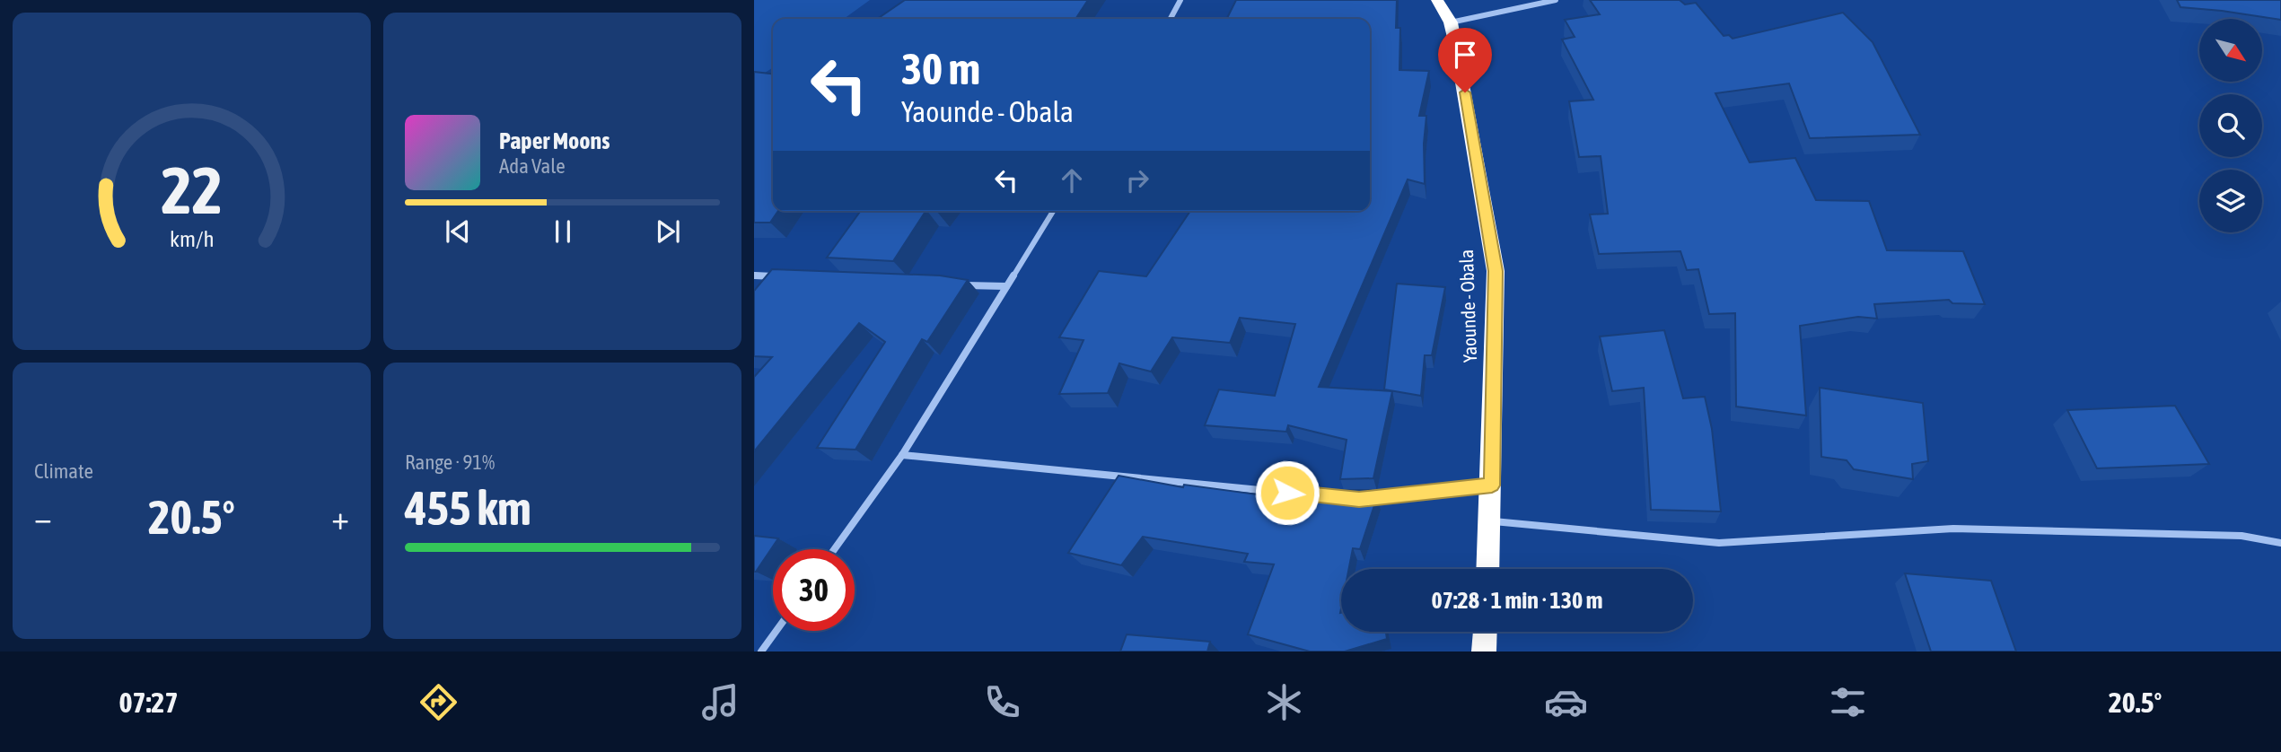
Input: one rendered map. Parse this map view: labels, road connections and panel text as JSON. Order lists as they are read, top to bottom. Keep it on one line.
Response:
{"streets":{"highway":["Yaounde - Obala"]},"north":"bottom right","page":{"turn":["30 m","Yaounde - Obala"],"song":["Paper Moons","Ada Vale"],"tile":["Climate",["Range · 91%","455 km"]],"heat":["−","20.5°","+"],"limit":"30","trip":"07:28 · 1 min · 130 m","tabs":["07:27","20.5°"],"gauge":["22","km/h"]}}
